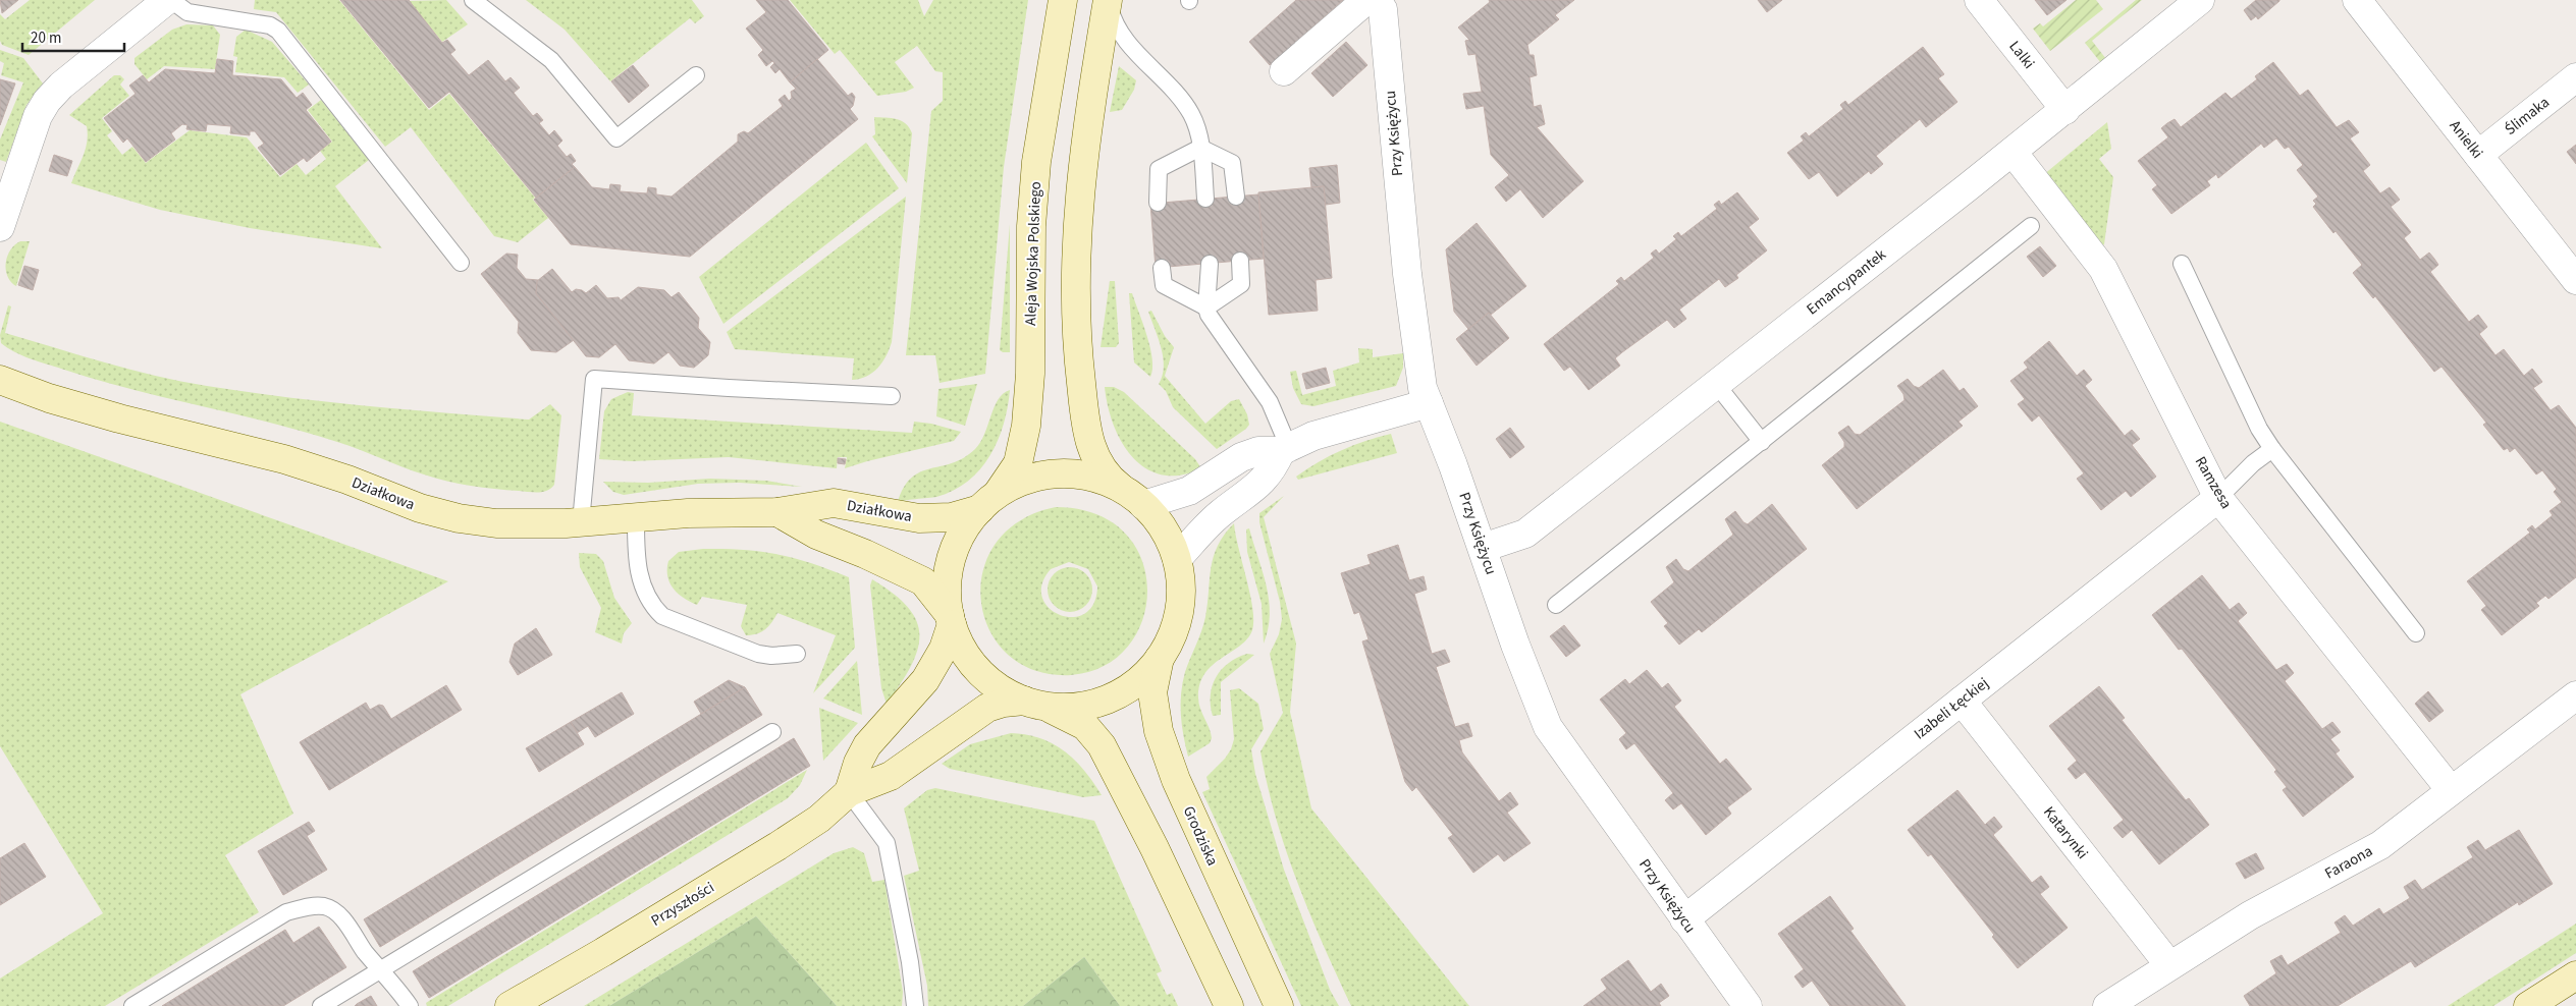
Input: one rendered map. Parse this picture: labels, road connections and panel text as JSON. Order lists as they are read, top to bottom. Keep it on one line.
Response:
{"streets":{"main road":["Aleja Wojska Polskiego","Działkowa","Grodziska","Przyszłości"],"street":["Lalki","Ślimaka","Przy Księżycu","Anielki","Emancypantek","Ramzesa","Izabeli Łęckiej","Katarynki","Faraona"]},"crossings":[["Lalki","Emancypantek"],["Ślimaka","Anielki"],["Przy Księżycu","Emancypantek"],["Przy Księżycu","Izabeli Łęckiej"],["Aleja Wojska Polskiego","Działkowa"],["Emancypantek","Ramzesa"],["Ramzesa","Izabeli Łęckiej"],["Ramzesa","Faraona"],["Izabeli Łęckiej","Katarynki"],["Katarynki","Faraona"],["Grodziska","Przyszłości"]],"scale_bar":"20 m"}
